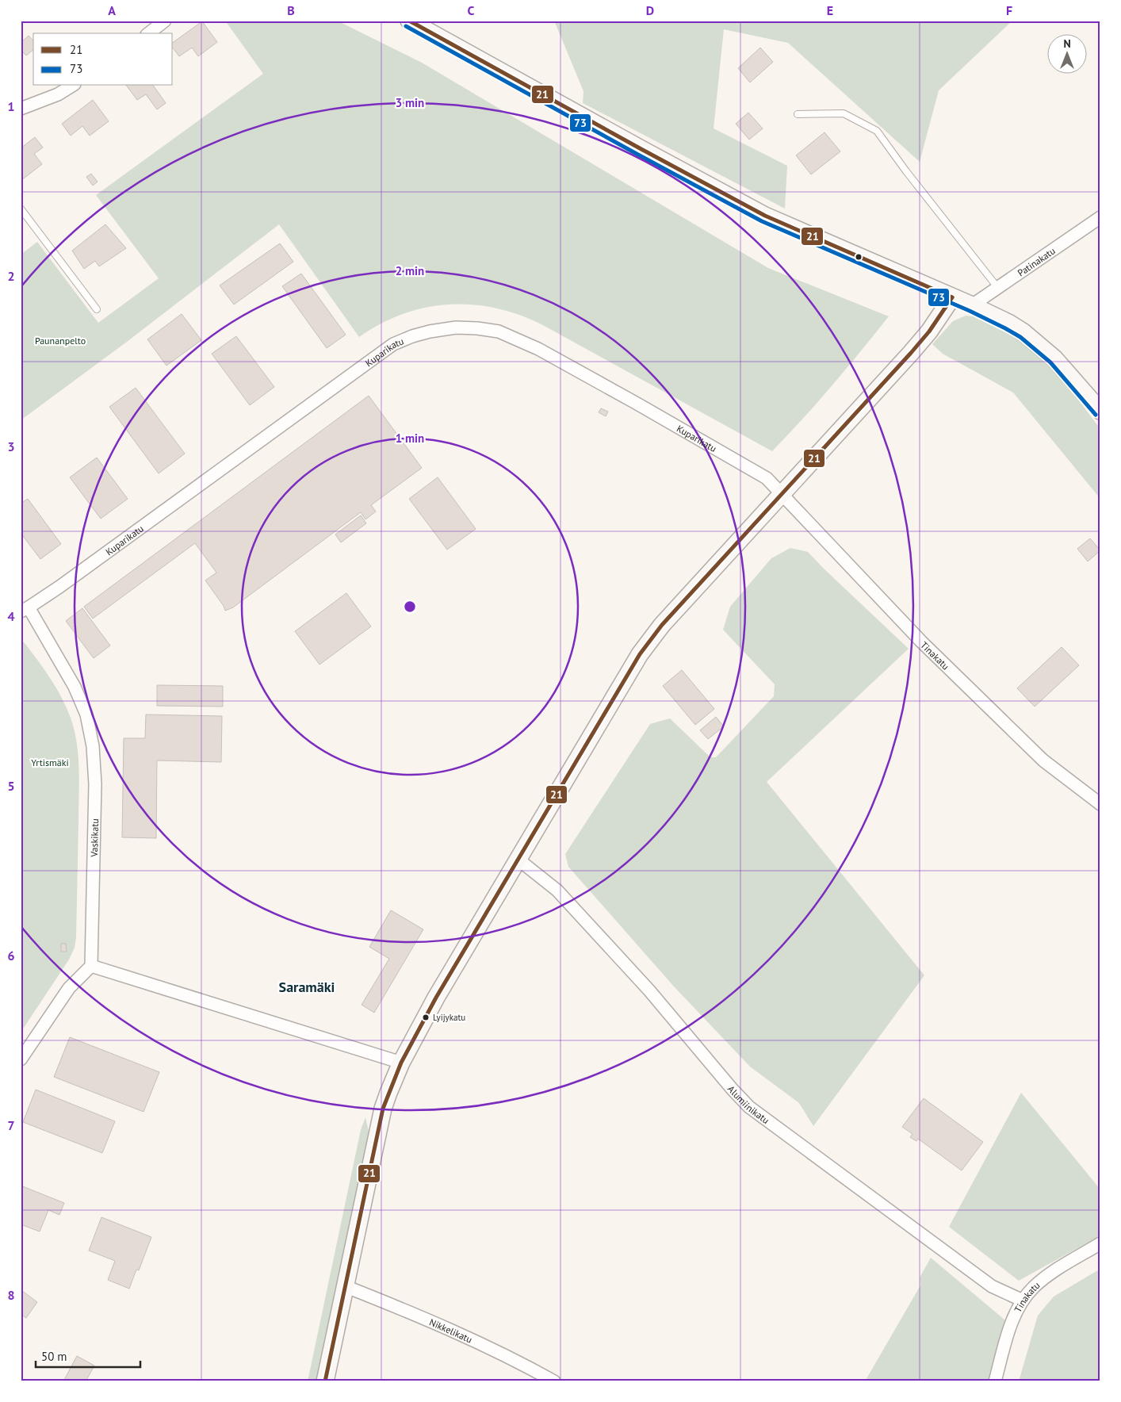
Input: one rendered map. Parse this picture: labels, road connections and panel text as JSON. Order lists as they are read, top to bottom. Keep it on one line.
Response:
{"streets":{"street":["Patinakatu","Kuparikatu","Tinakatu","Vaskikatu","Alumiinikatu","Nikkelikatu"]},"crossings":[["Kuparikatu","Tinakatu"],["Kuparikatu","Vaskikatu"],["Tinakatu","Alumiinikatu"]],"districts":["Saramäki"],"parks":["Paunanpelto","Yrtismäki"],"places":["Lyijykatu"],"lines":["transit line 21","transit line 73"],"legend":["21","73"],"scale_bar":"50 m","north":"top","grid":{"columns":["A","B","C","D","E","F"],"rows":["1","2","3","4","5","6","7","8"]},"rings":["3 min","2 min","1 min"]}
